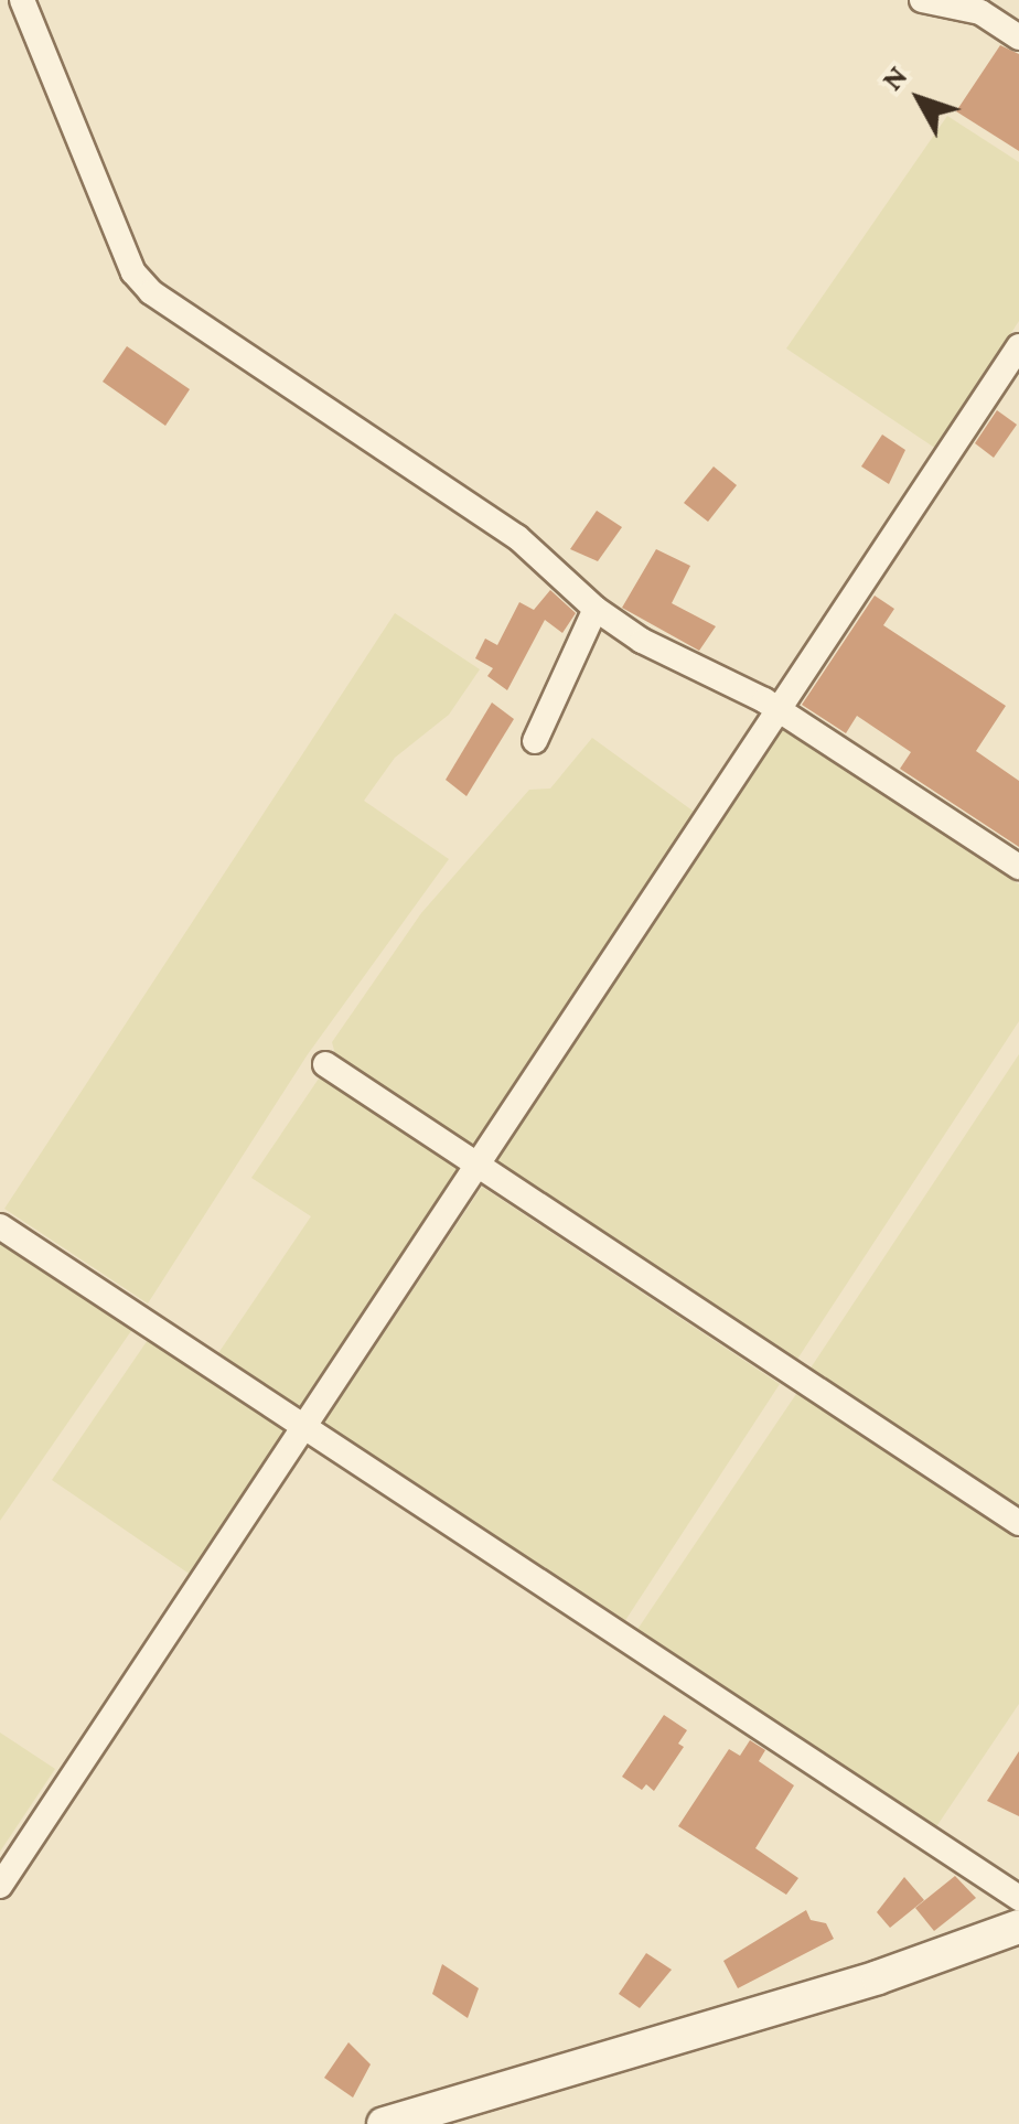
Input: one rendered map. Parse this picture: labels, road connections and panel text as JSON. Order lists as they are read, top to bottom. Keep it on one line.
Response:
{"north":"top left"}
